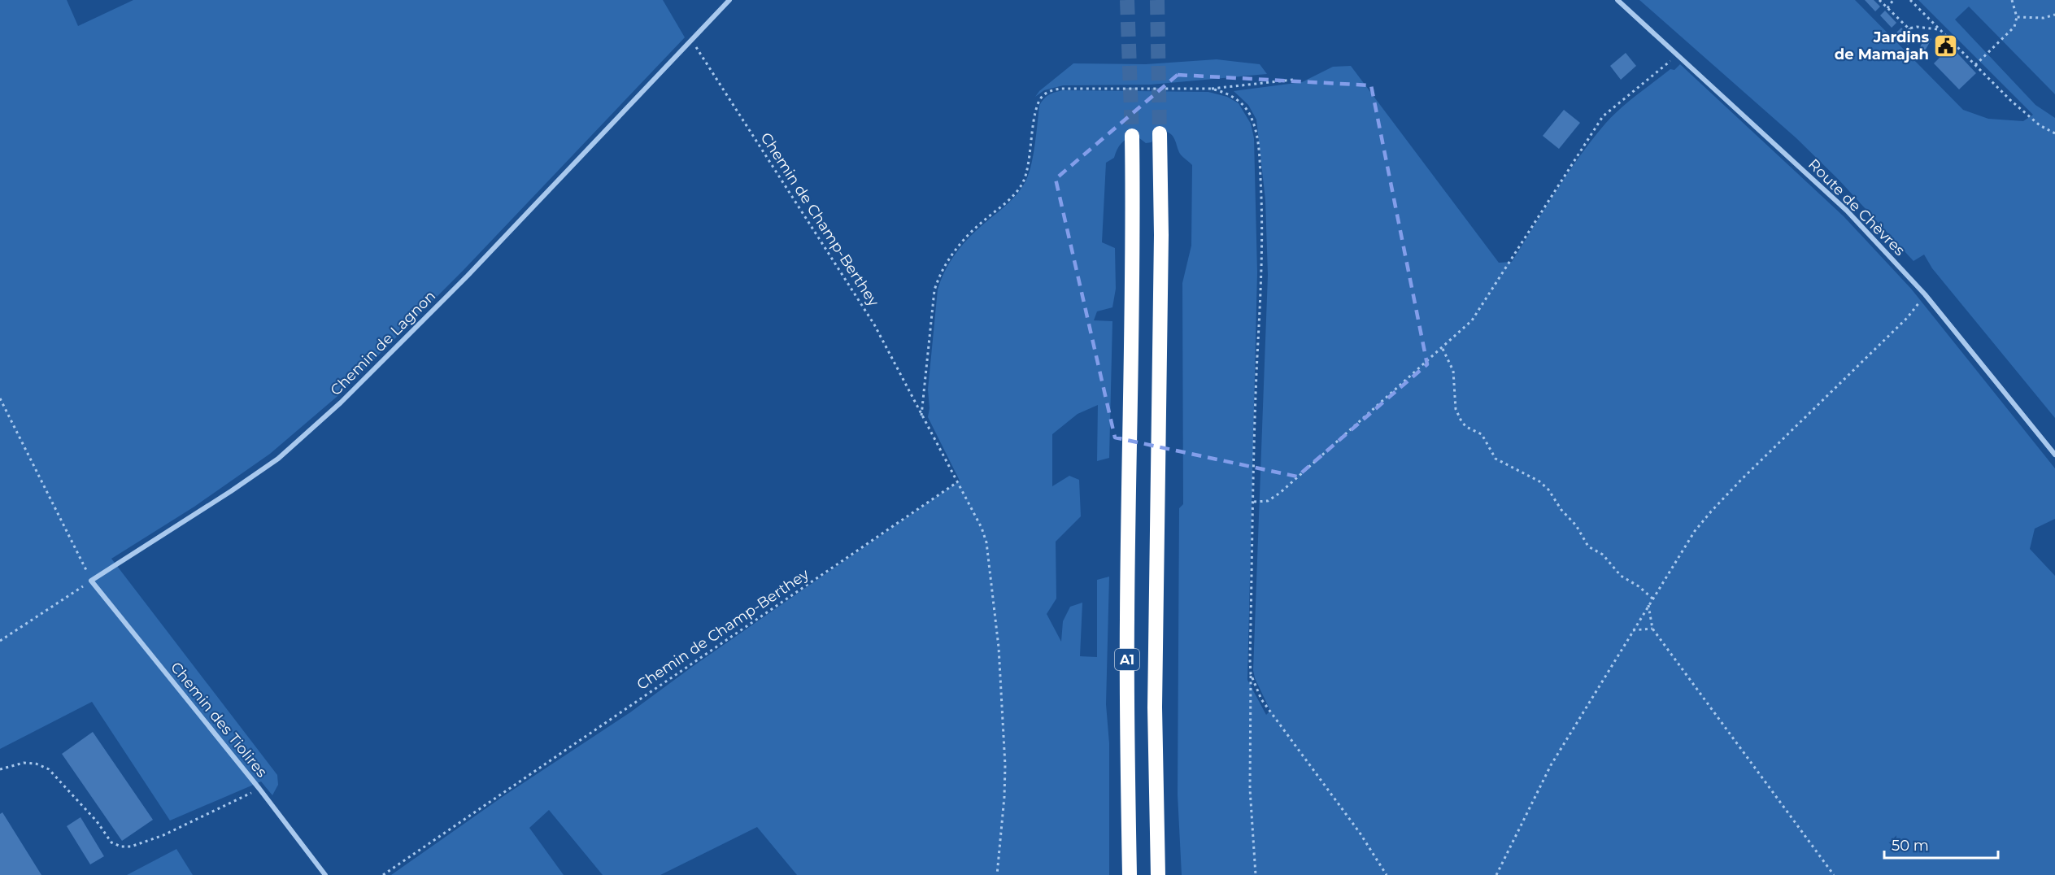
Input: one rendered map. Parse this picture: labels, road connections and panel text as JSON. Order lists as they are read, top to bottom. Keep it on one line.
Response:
{"streets":{"highway":["A1"],"street":["Route de Chèvres","Chemin de Lagnon","Chemin des Tiolires"],"path":["Chemin de Champ-Berthey"]},"crossings":[["Chemin de Champ-Berthey","Chemin de Lagnon"],["Chemin de Lagnon","Chemin des Tiolires"]],"places":{"public building":["Jardins de Mamajah"]},"scale_bar":"50 m"}
